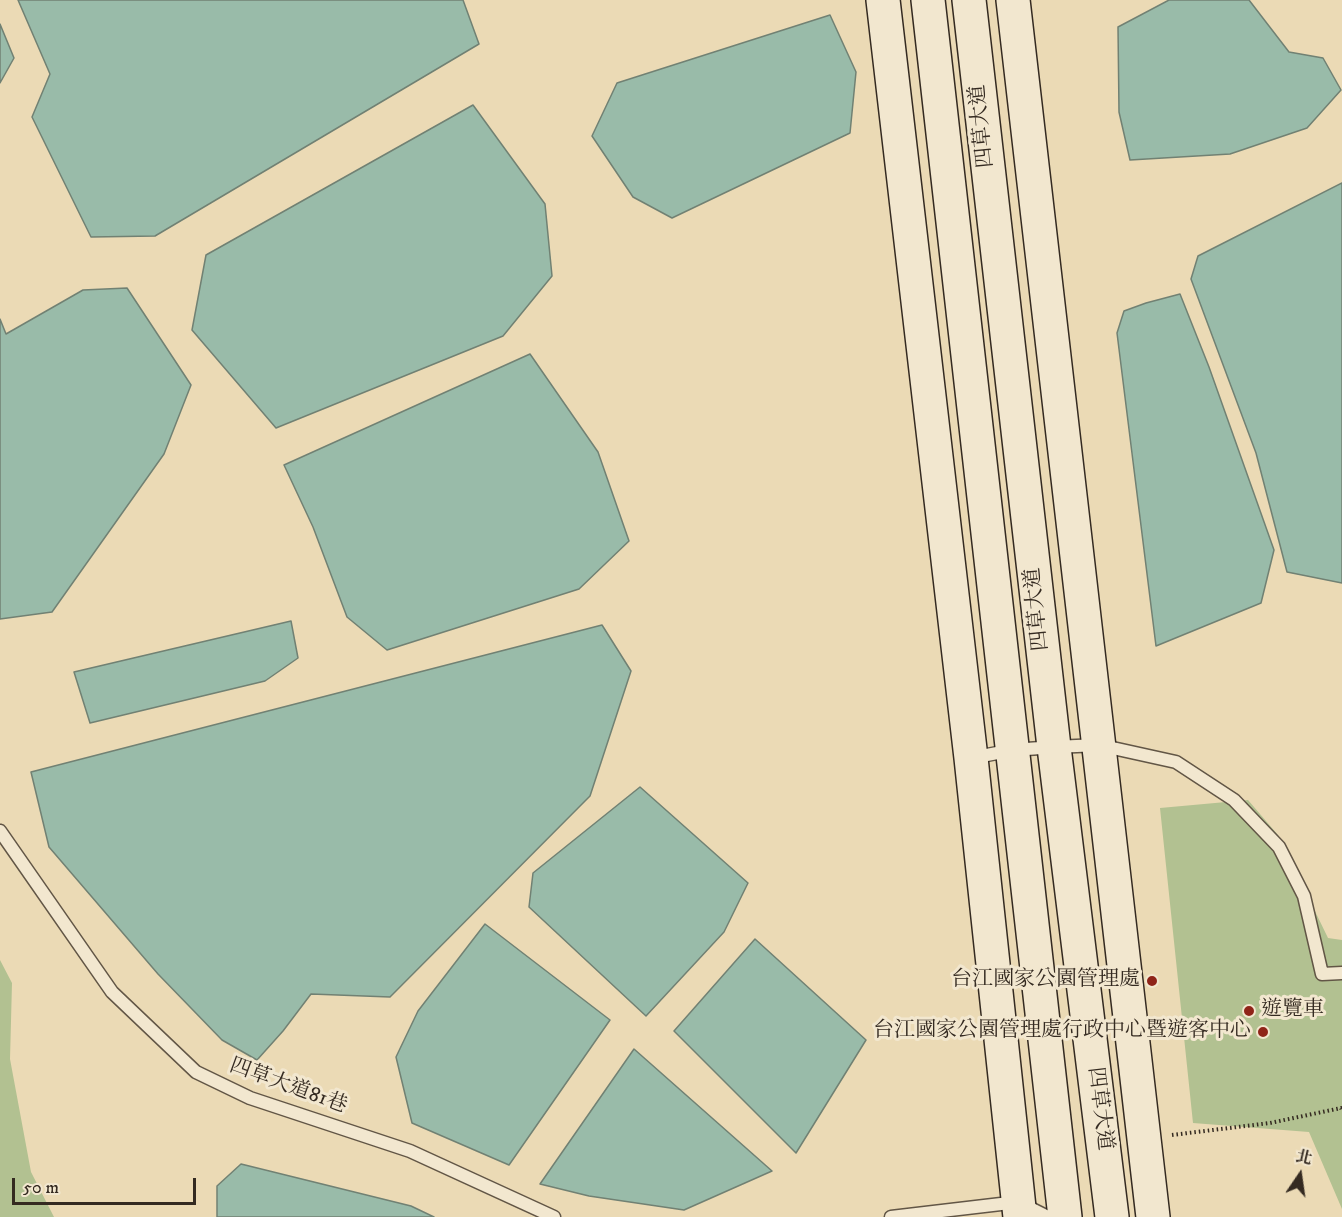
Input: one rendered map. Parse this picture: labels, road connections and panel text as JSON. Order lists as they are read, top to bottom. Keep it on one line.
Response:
{"streets":{"street":["四草大道"],"lane":["四草大道81巷"]},"places":["台江國家公園管理處","遊覽車","台江國家公園管理處行政中心暨遊客中心"],"scale_bar":"50 m","north":"top"}
